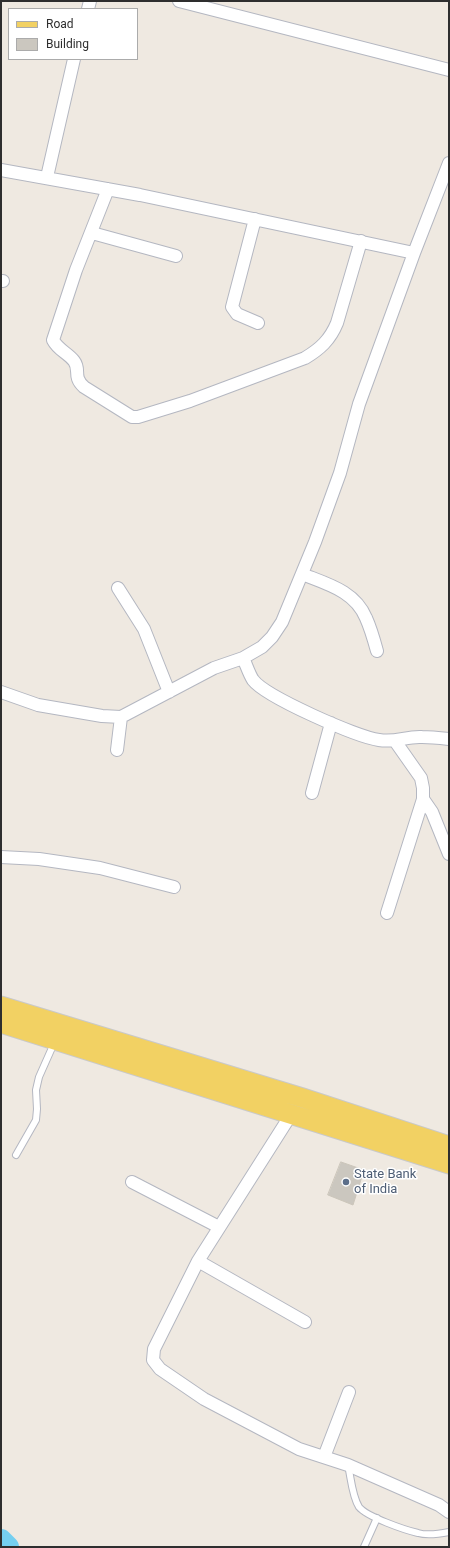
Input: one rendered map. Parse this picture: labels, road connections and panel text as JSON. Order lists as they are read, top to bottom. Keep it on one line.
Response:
{"places":["State Bank of India"],"legend":["Road","Building"]}
